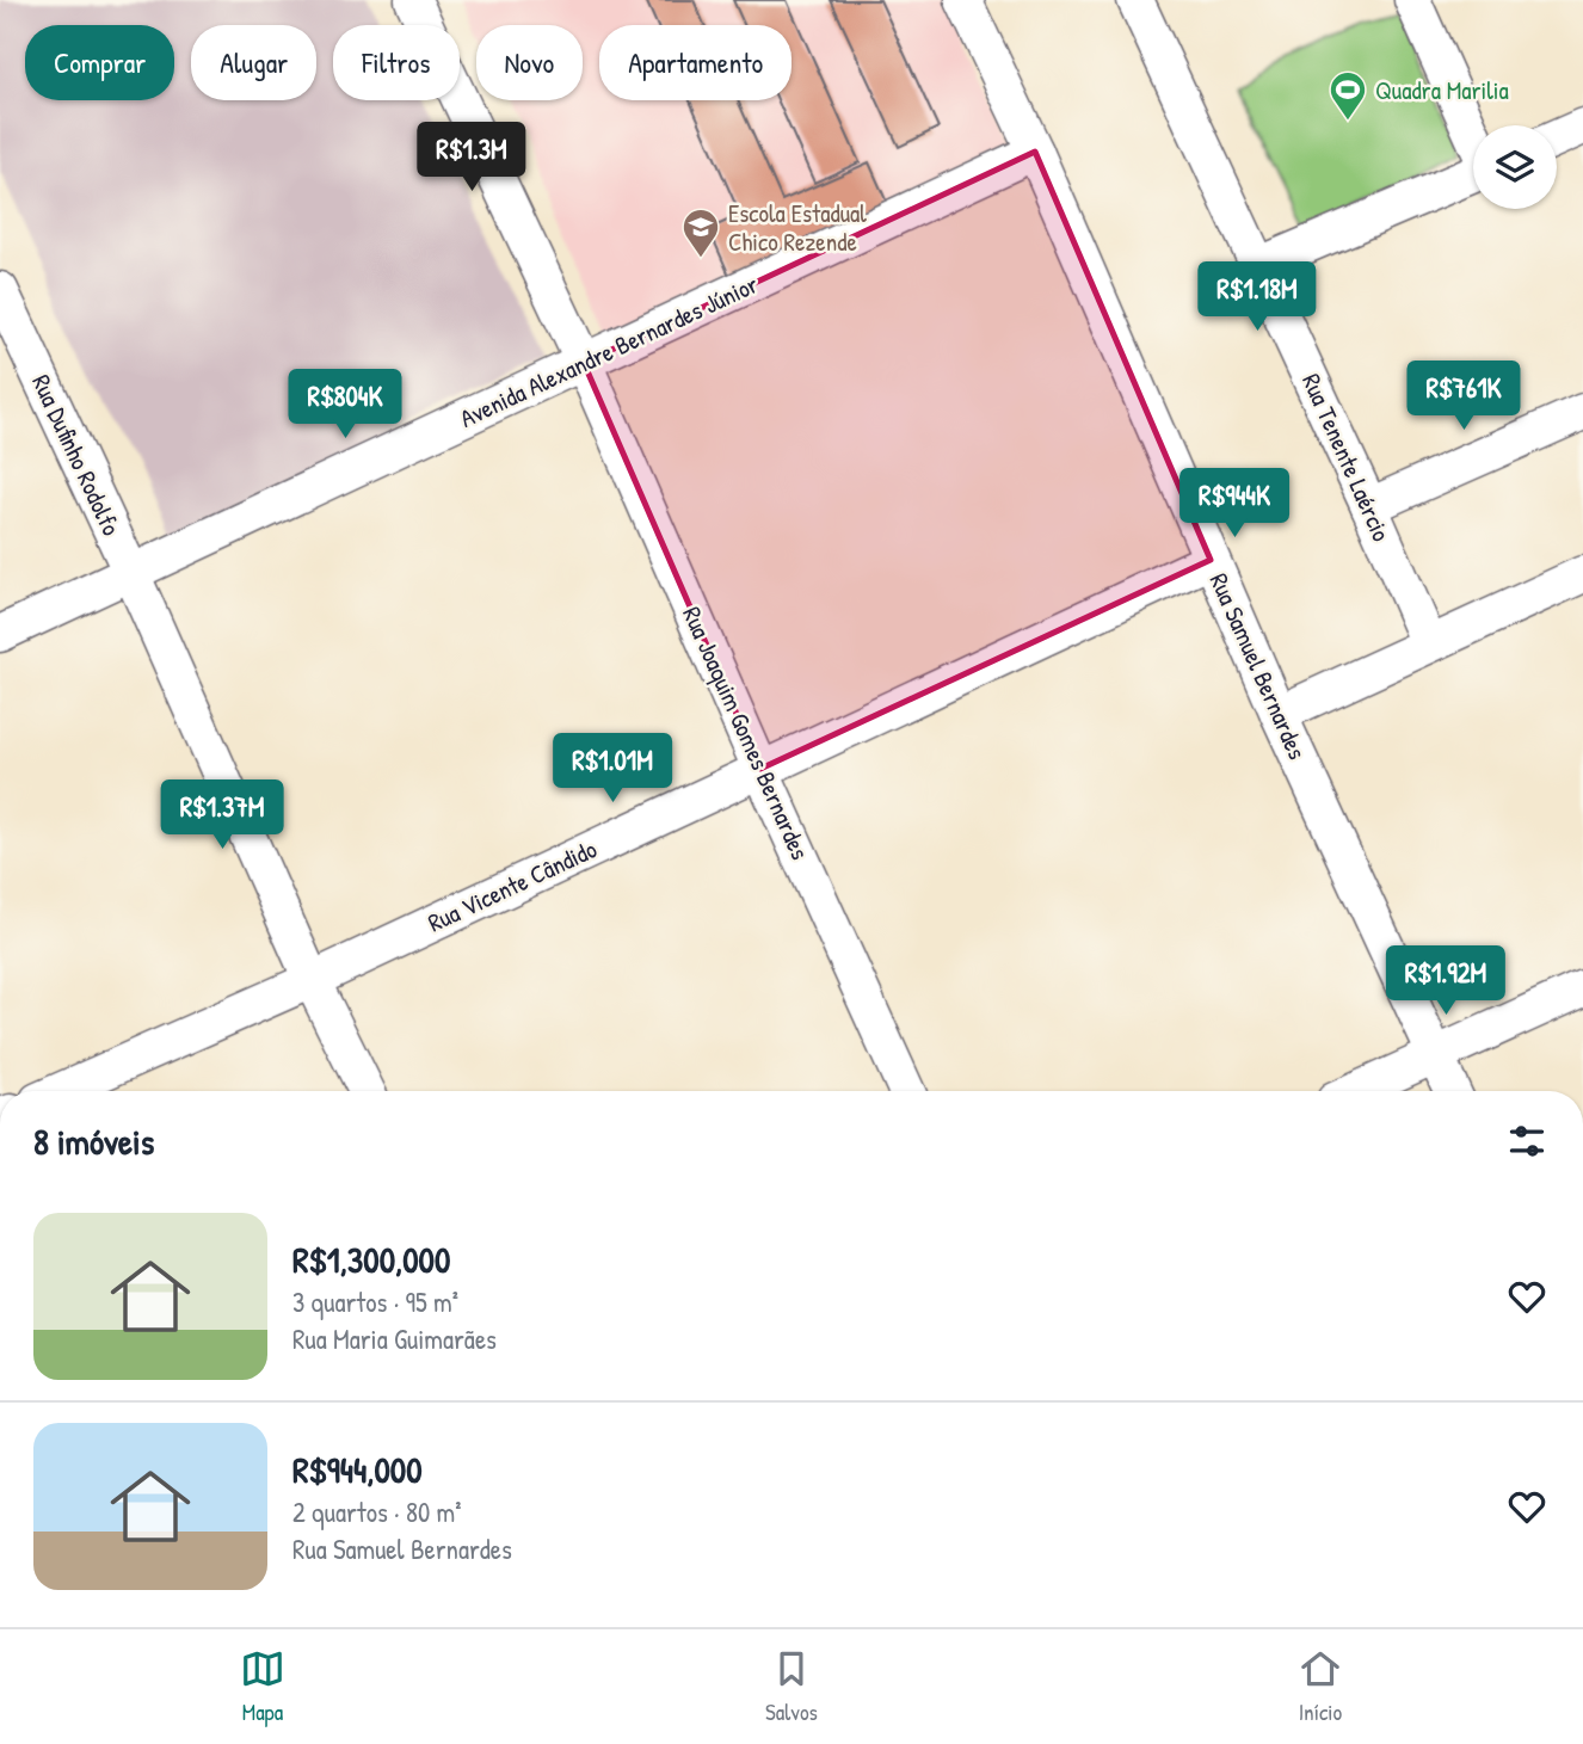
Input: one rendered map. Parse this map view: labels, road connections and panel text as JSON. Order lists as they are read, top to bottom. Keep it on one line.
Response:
{"streets":{"street":["Avenida Alexandre Bernardes Júnior","Rua Dufinho Rodolfo","Rua Tenente Laércio","Rua Samuel Bernardes","Rua Joaquim Gomes Bernardes","Rua Vicente Cândido"]},"crossings":[["Avenida Alexandre Bernardes Júnior","Rua Dufinho Rodolfo"],["Avenida Alexandre Bernardes Júnior","Rua Samuel Bernardes"],["Avenida Alexandre Bernardes Júnior","Rua Joaquim Gomes Bernardes"],["Rua Dufinho Rodolfo","Rua Vicente Cândido"],["Rua Samuel Bernardes","Rua Vicente Cândido"],["Rua Joaquim Gomes Bernardes","Rua Vicente Cândido"]],"places":{"sports":["Quadra Marilia"],"school or university":["Escola Estadual Chico Rezende"]},"page":{"chip":["Comprar","Alugar","Filtros","Novo","Apartamento"],"price":["R$1.3M","R$1.18M","R$761K","R$804K","R$944K","R$1.01M","R$1.37M","R$1.92M"],"heading":"8 imóveis","list":[{"name":"R$1,300,000","note":"3 quartos · 95 m² · Rua Maria Guimarães"},{"name":"R$944,000","note":"2 quartos · 80 m² · Rua Samuel Bernardes"}],"tabs":["Mapa","Salvos","Início"]}}
